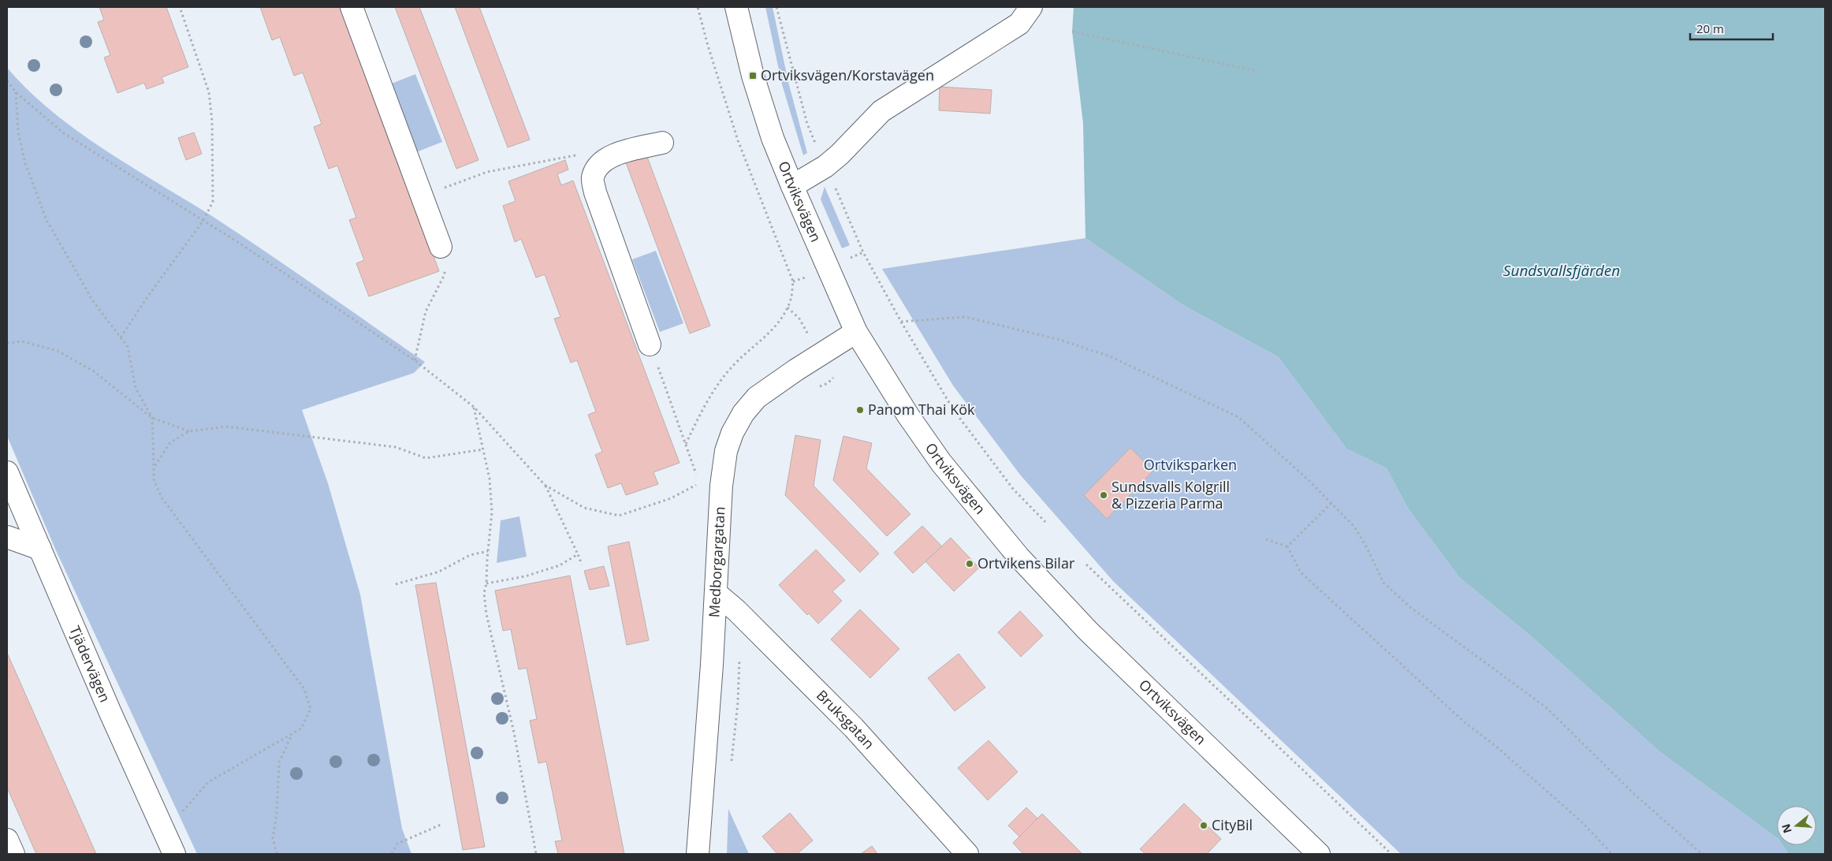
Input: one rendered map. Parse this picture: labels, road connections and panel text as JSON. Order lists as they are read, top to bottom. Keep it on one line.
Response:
{"streets":{"street":["Ortviksvägen","Medborgargatan","Tjädervägen","Bruksgatan"]},"crossings":[["Ortviksvägen","Medborgargatan"],["Medborgargatan","Bruksgatan"]],"water":["Sundsvallsfjärden"],"parks":["Ortviksparken"],"places":{"transit":["Ortviksvägen/Korstavägen"],"other":["Panom Thai Kök","Sundsvalls Kolgrill & Pizzeria Parma","Ortvikens Bilar","CityBil"]},"scale_bar":"20 m","north":"left"}
